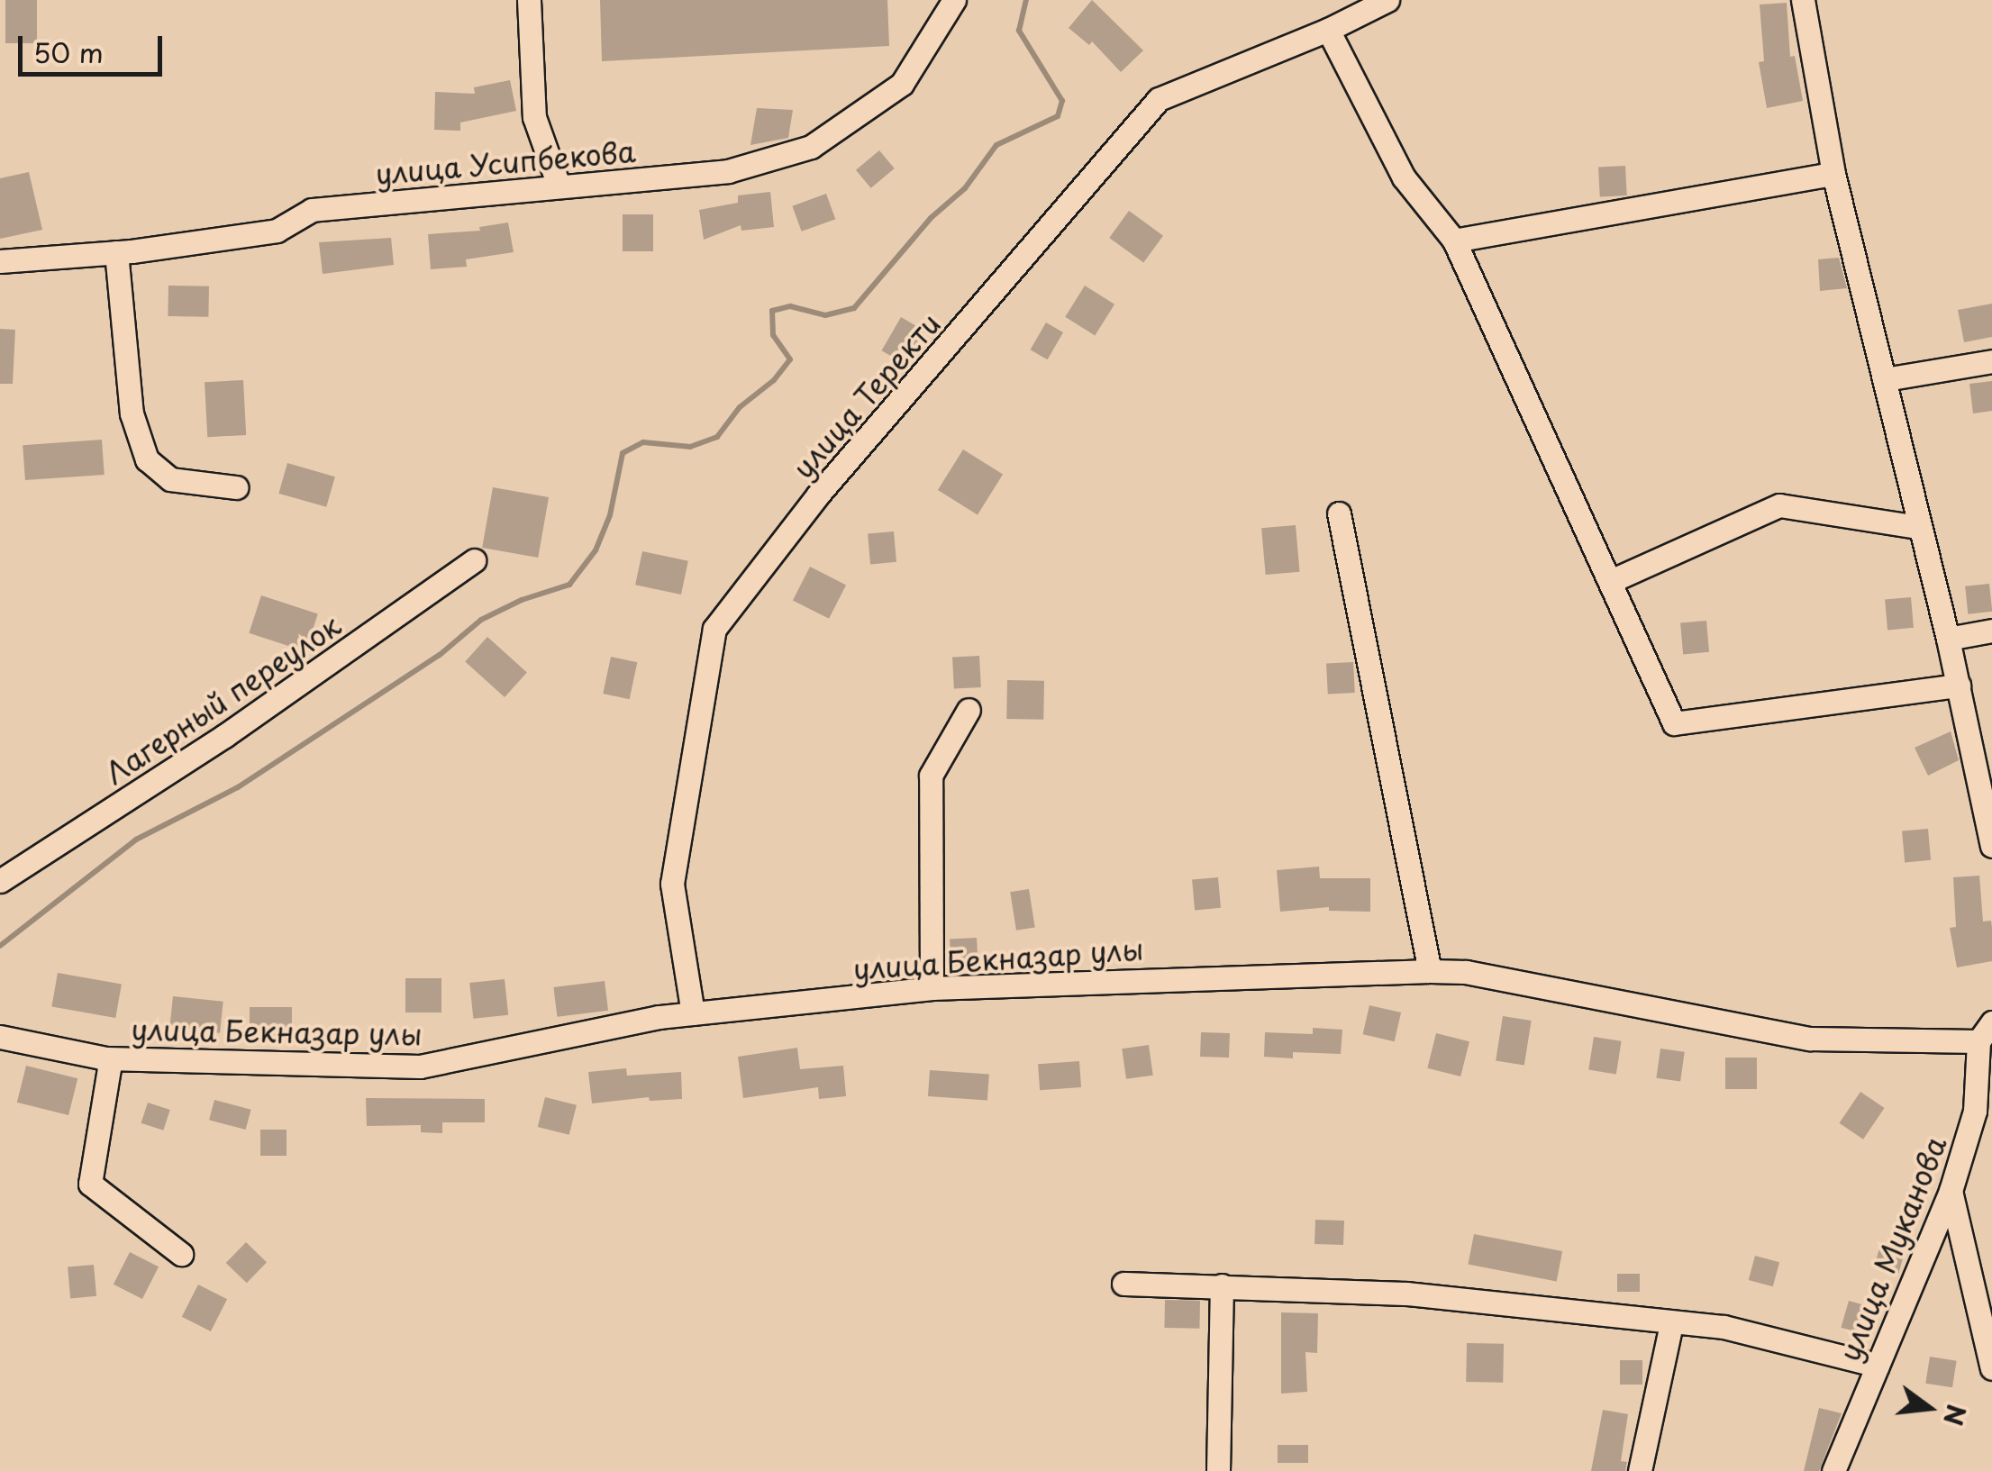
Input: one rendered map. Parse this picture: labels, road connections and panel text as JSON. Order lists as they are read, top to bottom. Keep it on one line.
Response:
{"streets":{"street":["улица Усипбекова","улица Теректи","Лагерный переулок","улица Бекназар улы","улица Муканова"]},"crossings":[["улица Теректи","улица Бекназар улы"],["улица Бекназар улы","улица Муканова"]],"scale_bar":"50 m","north":"right"}
